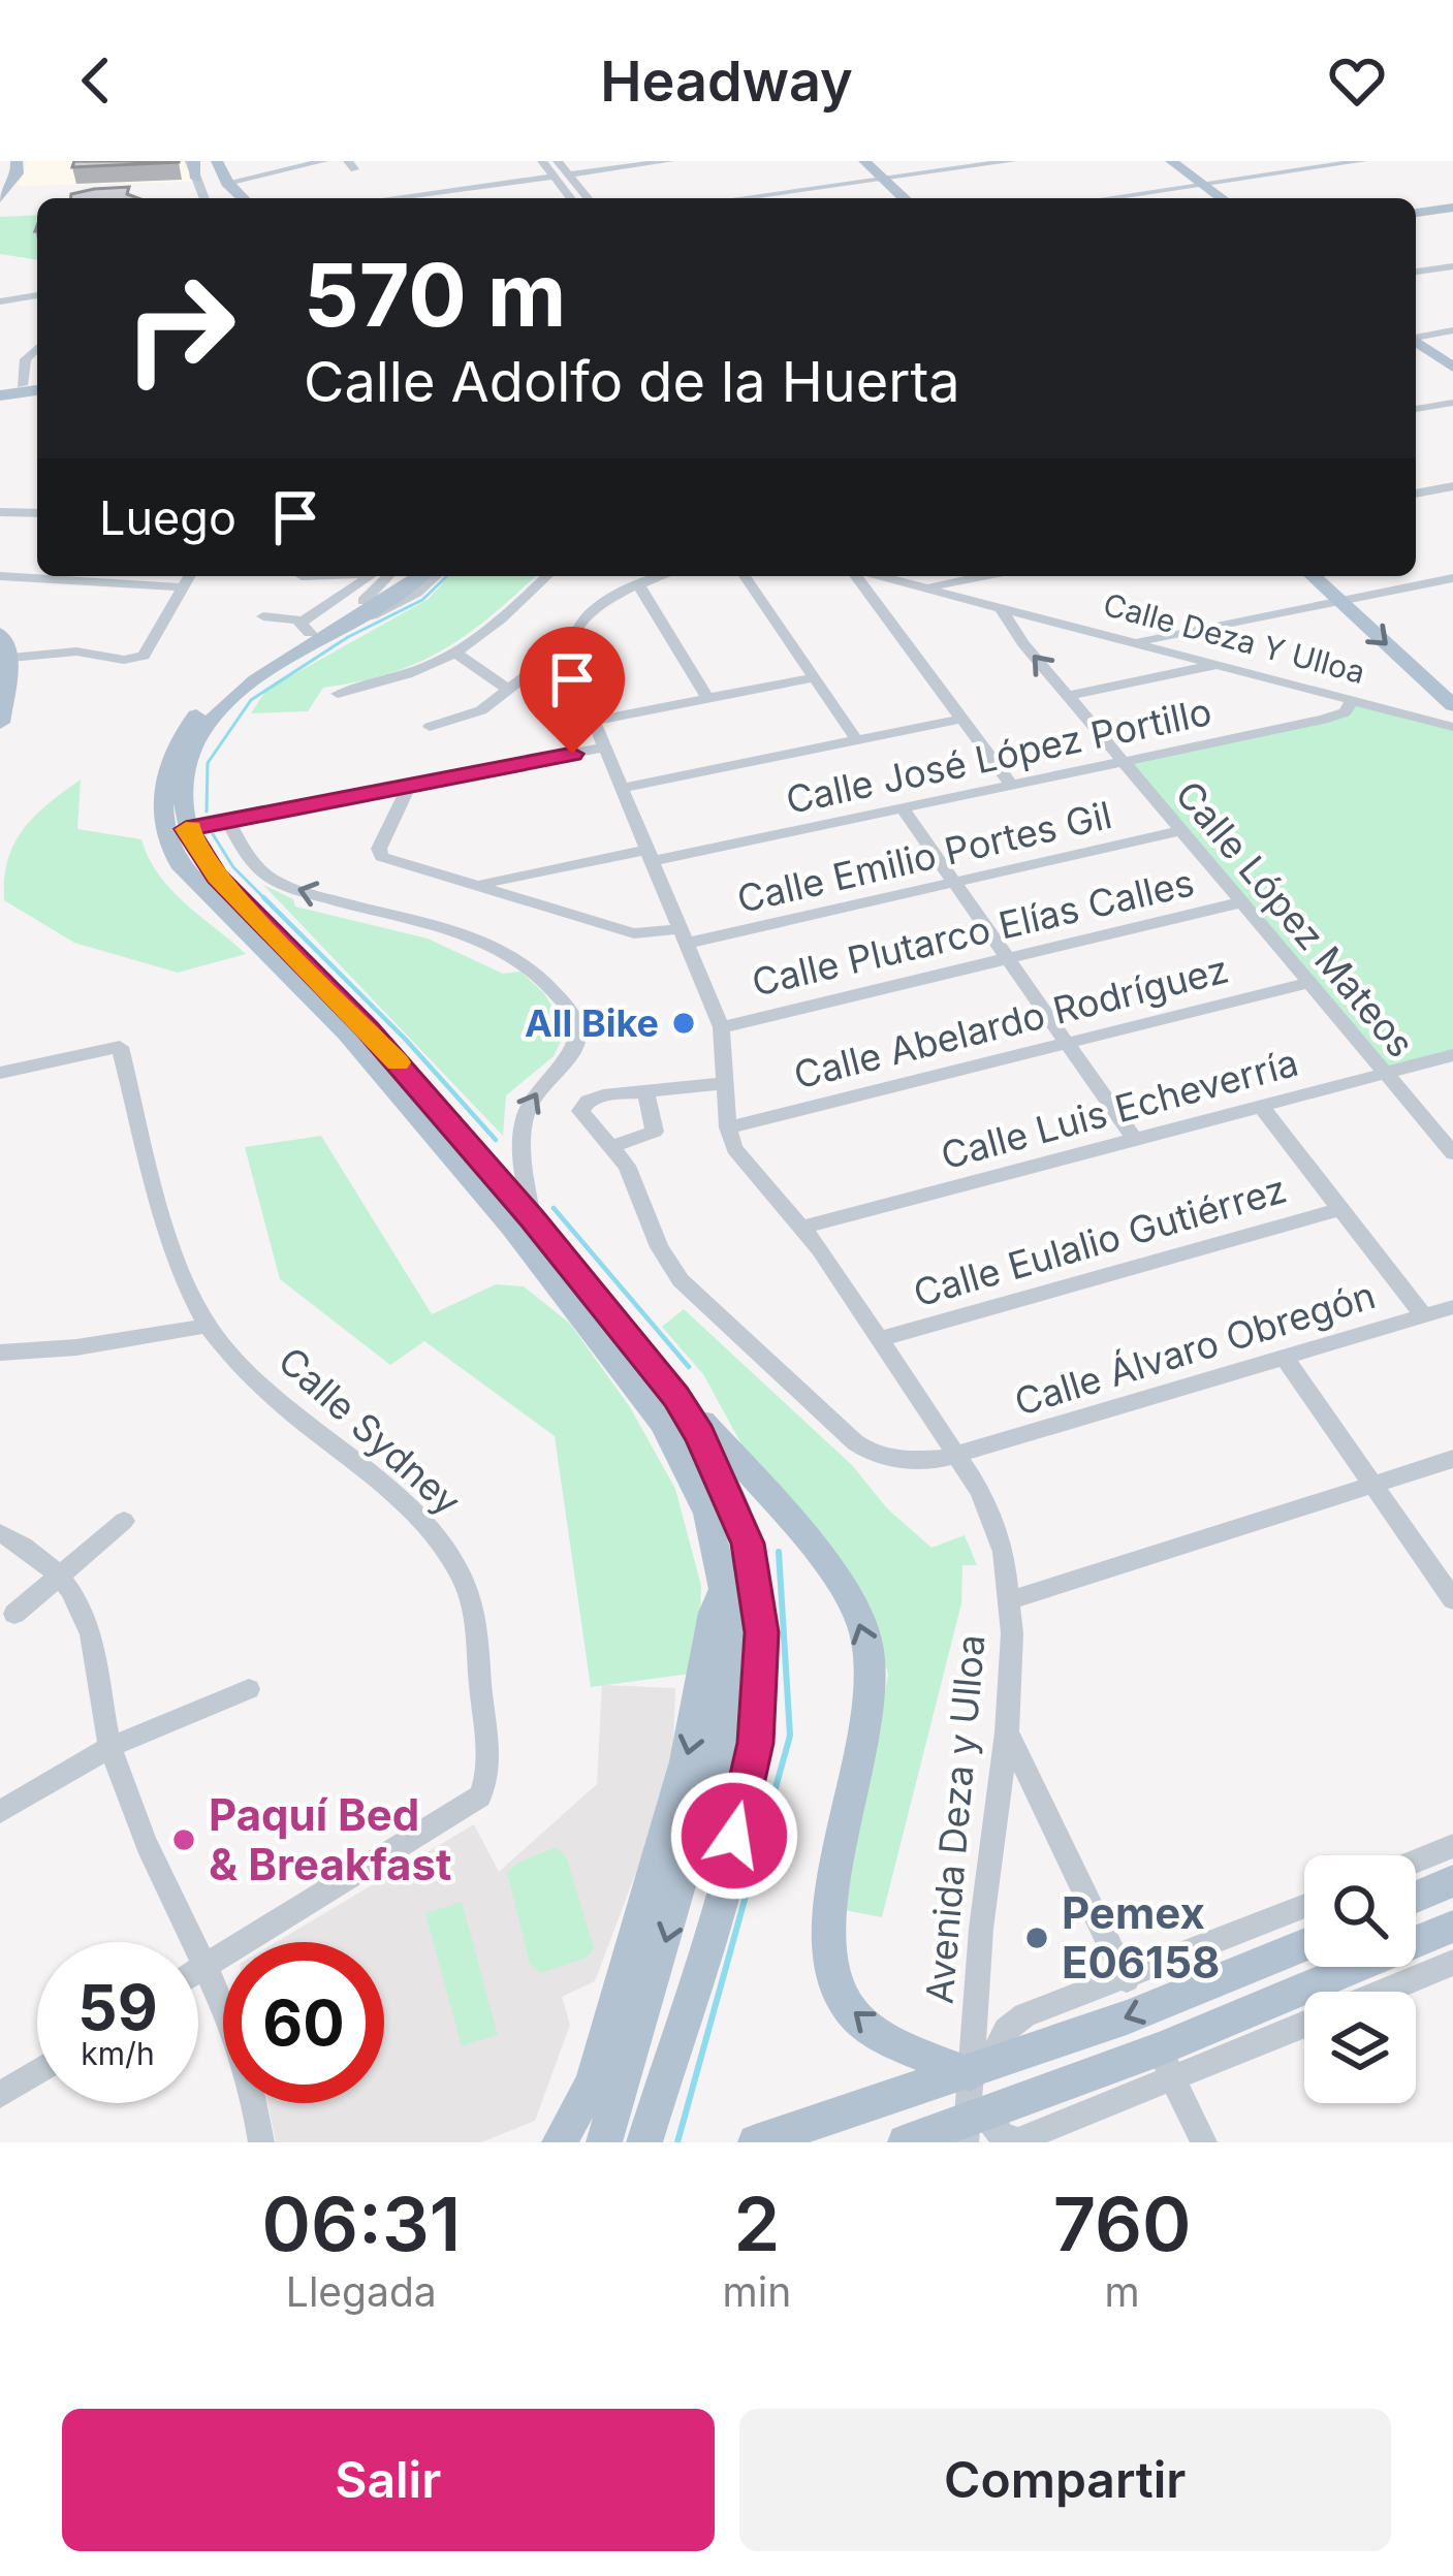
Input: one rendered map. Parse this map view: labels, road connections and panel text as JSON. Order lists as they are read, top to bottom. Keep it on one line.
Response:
{"streets":{"street":["Calle Deza Y Ulloa","Calle José López Portillo","Calle Emilio Portes Gil","Calle López Mateos","Calle Plutarco Elías Calles","Calle Abelardo Rodríguez","Calle Luis Echeverría","Calle Eulalio Gutiérrez","Calle Álvaro Obregón","Calle Sydney","Avenida Deza y Ulloa"]},"crossings":[["Calle Deza Y Ulloa","Calle José López Portillo"],["Calle Deza Y Ulloa","Calle López Mateos"],["Calle José López Portillo","Calle Emilio Portes Gil"],["Calle José López Portillo","Calle López Mateos"],["Calle José López Portillo","Avenida Deza y Ulloa"],["Calle Emilio Portes Gil","Calle López Mateos"],["Calle Emilio Portes Gil","Avenida Deza y Ulloa"],["Calle López Mateos","Calle Plutarco Elías Calles"],["Calle López Mateos","Calle Abelardo Rodríguez"],["Calle López Mateos","Calle Luis Echeverría"],["Calle Plutarco Elías Calles","Avenida Deza y Ulloa"],["Calle Abelardo Rodríguez","Avenida Deza y Ulloa"],["Calle Luis Echeverría","Avenida Deza y Ulloa"],["Calle Eulalio Gutiérrez","Avenida Deza y Ulloa"],["Calle Álvaro Obregón","Avenida Deza y Ulloa"]],"places":["All Bike","Paquí Bed & Breakfast","Pemex E06158"],"page":{"header":"Headway","turn":["570 m","Calle Adolfo de la Huerta"],"then":"Luego","speed":"59 km/h","limit":"60","eta":["06:31","Llegada","2","min","760","m"],"buttons":["Salir","Compartir"]}}
